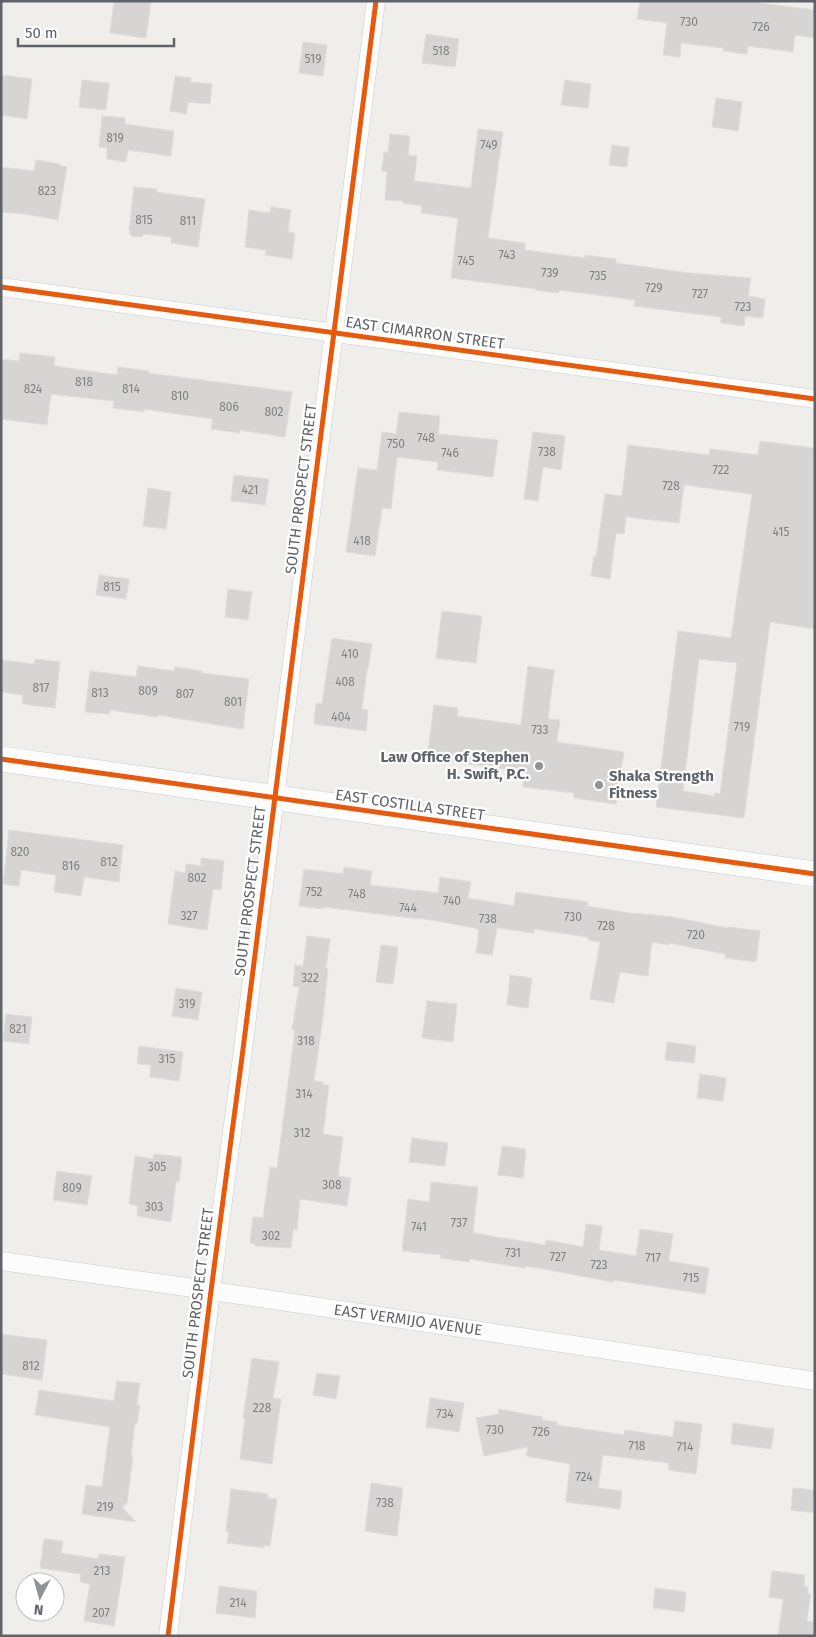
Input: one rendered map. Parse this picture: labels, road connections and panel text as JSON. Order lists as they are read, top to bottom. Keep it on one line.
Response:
{"streets":{"street":["EAST CIMARRON STREET","SOUTH PROSPECT STREET","EAST COSTILLA STREET","EAST VERMIJO AVENUE"]},"crossings":[["EAST CIMARRON STREET","SOUTH PROSPECT STREET"],["SOUTH PROSPECT STREET","EAST COSTILLA STREET"],["SOUTH PROSPECT STREET","EAST VERMIJO AVENUE"]],"places":["Law Office of Stephen H. Swift, P.C.","Shaka Strength Fitness"],"house_numbers":["730","726","518","519","819","749","823","815","811","743","745","739","735","729","727","723","818","824","814","810","806","802","748","750","738","746","722","728","421","415","418","815","410","408","817","809","813","807","801","404","719","733","820","812","816","802","752","748","740","744","327","730","738","728","720","322","319","821","318","315","314","312","305","308","809","303","737","741","302","731","727","717","723","715","812","228","734","730","726","718","714","724","738","219","213","214","207"],"scale_bar":"50 m","north":"bottom"}
